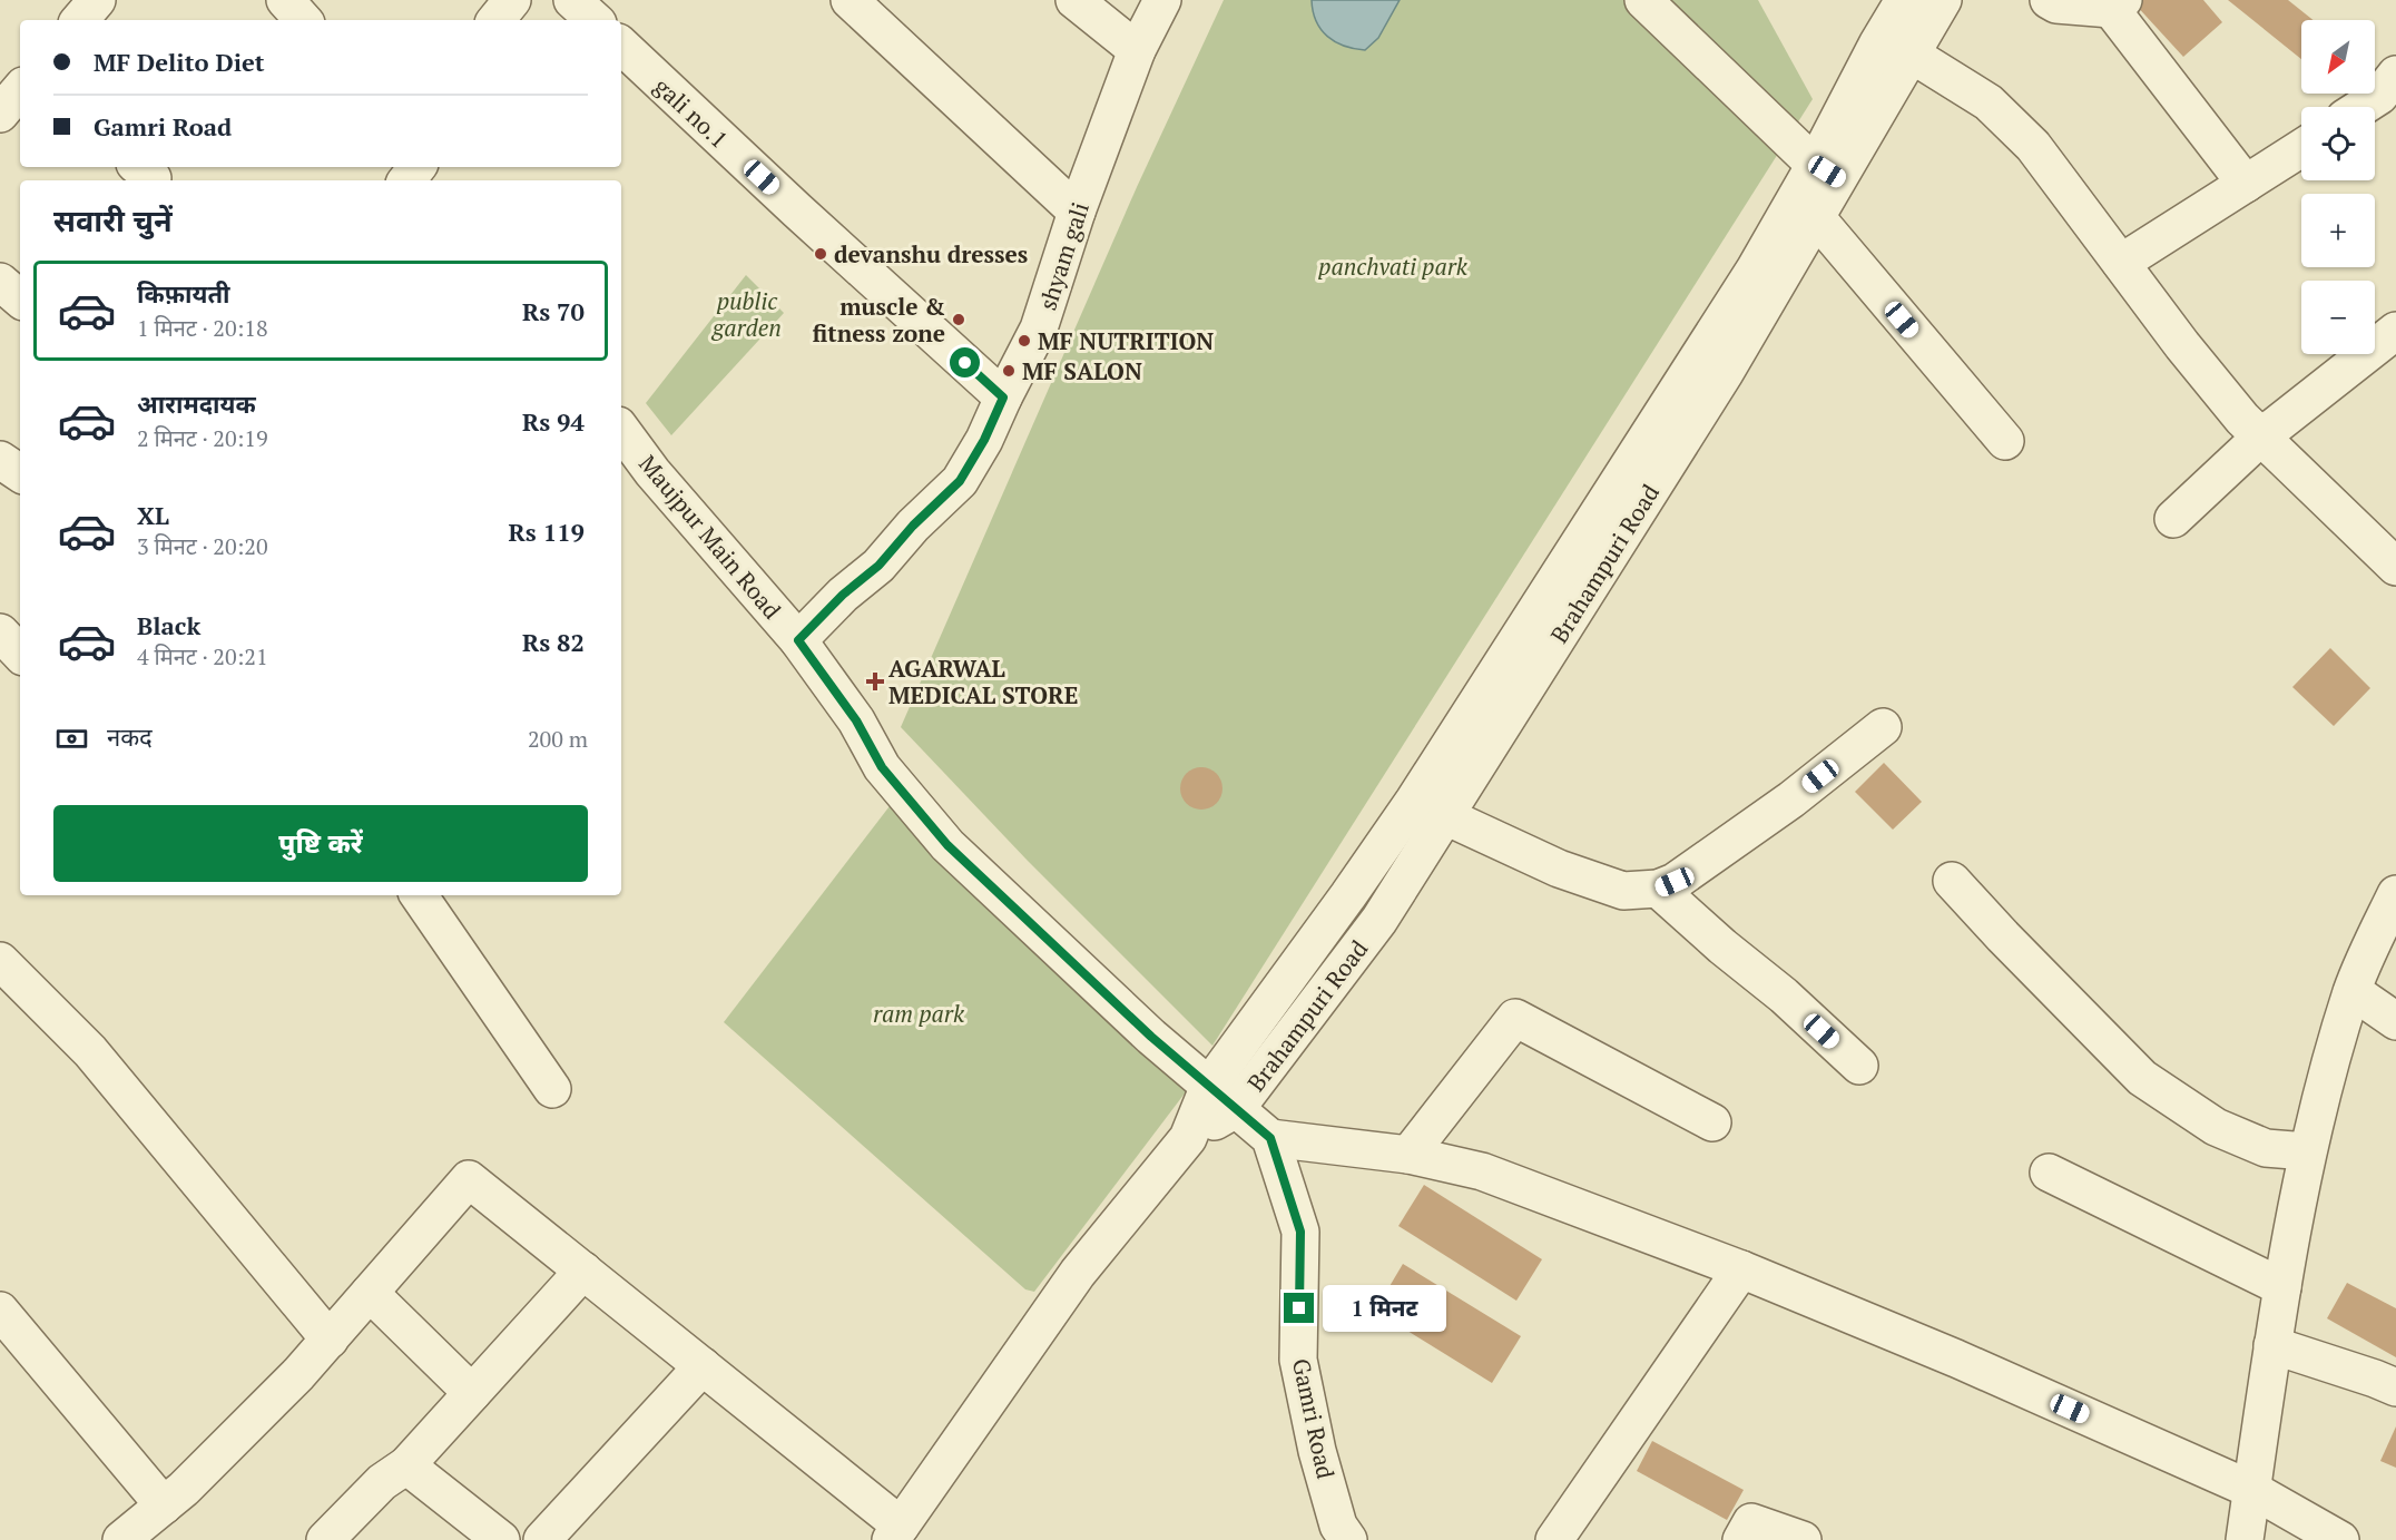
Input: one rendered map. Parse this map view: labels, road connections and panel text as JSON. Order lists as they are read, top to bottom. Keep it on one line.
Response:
{"streets":{"street":["gali no.1","shyam gali","Maujpur Main Road","Brahampuri Road","Gamri Road"]},"crossings":[["gali no.1","shyam gali"],["shyam gali","Maujpur Main Road"],["Maujpur Main Road","Brahampuri Road"]],"parks":["panchvati park","public garden","ram park"],"places":{"other":["devanshu dresses","muscle & fitness zone","MF NUTRITION","MF SALON"],"health":["AGARWAL MEDICAL STORE"]},"north":"bottom left","page":{"map_buttons":["+","−"],"banner":["MF Delito Diet","Gamri Road"],"heading":"सवारी चुनें","list":[{"name":"किफ़ायती","note":"1 मिनट · 20:18","value":"Rs 70"},{"name":"आरामदायक","note":"2 मिनट · 20:19","value":"Rs 94"},{"name":"XL","note":"3 मिनट · 20:20","value":"Rs 119"},{"name":"Black","note":"4 मिनट · 20:21","value":"Rs 82"}],"pay":["नकद","200 m"],"buttons":"पुष्टि करें","bubble":"1 मिनट"}}
